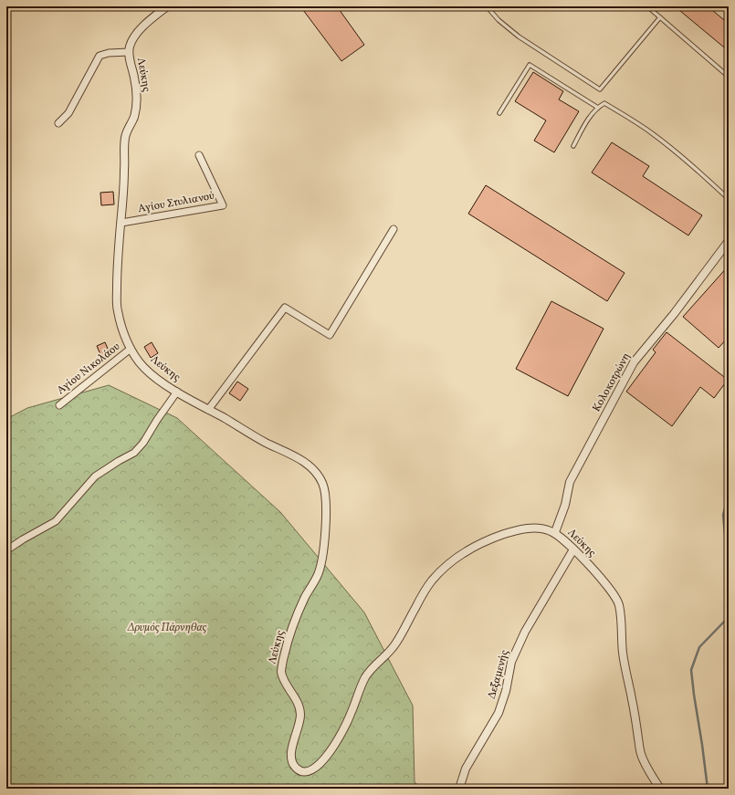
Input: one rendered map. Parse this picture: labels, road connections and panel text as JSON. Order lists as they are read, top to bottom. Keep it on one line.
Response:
{"streets":{"street":["Λεύκης","Αγίου Στυλιανού","Αγίου Νικολάου","Κολοκοτρώνη","Δεξαμενής"]},"crossings":[["Λεύκης","Αγίου Στυλιανού"],["Λεύκης","Αγίου Νικολάου"],["Λεύκης","Κολοκοτρώνη"],["Λεύκης","Δεξαμενής"]],"parks":["Δρυμός Πάρνηθας"]}
